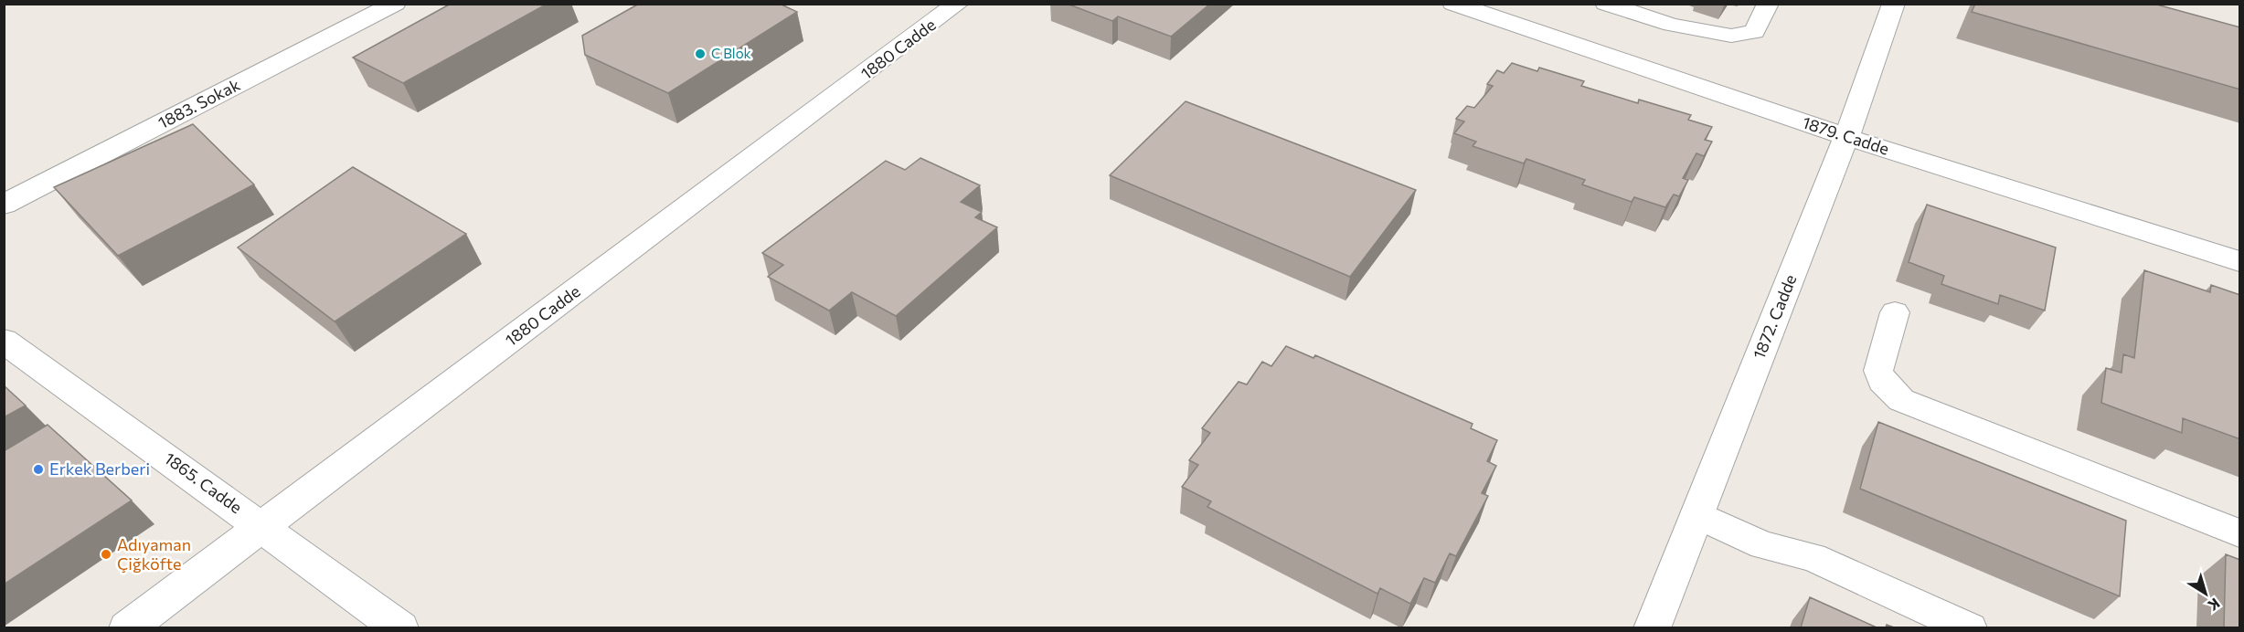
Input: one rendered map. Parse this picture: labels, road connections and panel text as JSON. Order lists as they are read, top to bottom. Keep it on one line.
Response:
{"streets":{"street":["1880 Cadde","1883. Sokak","1879. Cadde","1872. Cadde","1865. Cadde"]},"crossings":[["1880 Cadde","1865. Cadde"],["1879. Cadde","1872. Cadde"]],"places":["C Blok","Erkek Berberi","Adıyaman Çiğköfte"],"north":"bottom right"}
